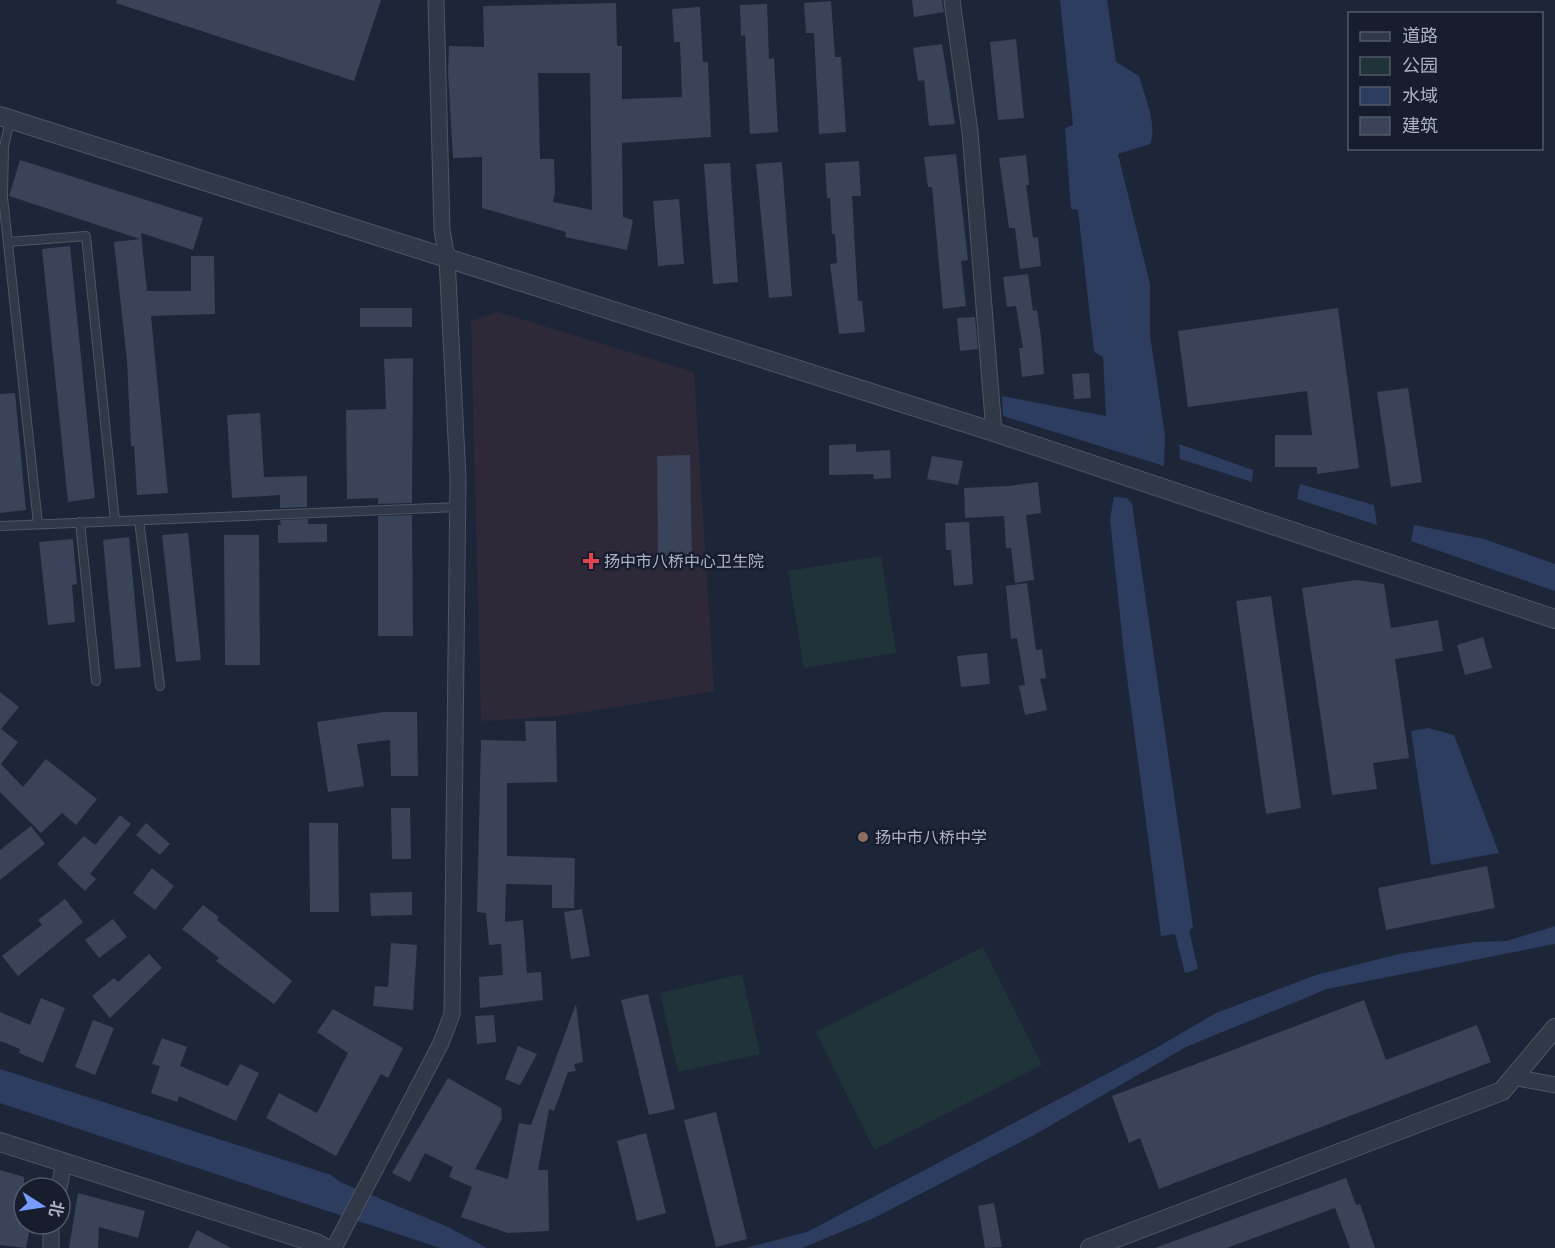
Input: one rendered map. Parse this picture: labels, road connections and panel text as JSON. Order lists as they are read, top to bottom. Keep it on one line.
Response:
{"places":{"health":["扬中市八桥中心卫生院"],"other":["扬中市八桥中学"]},"legend":["道路","公园","水域","建筑"],"north":"right"}
